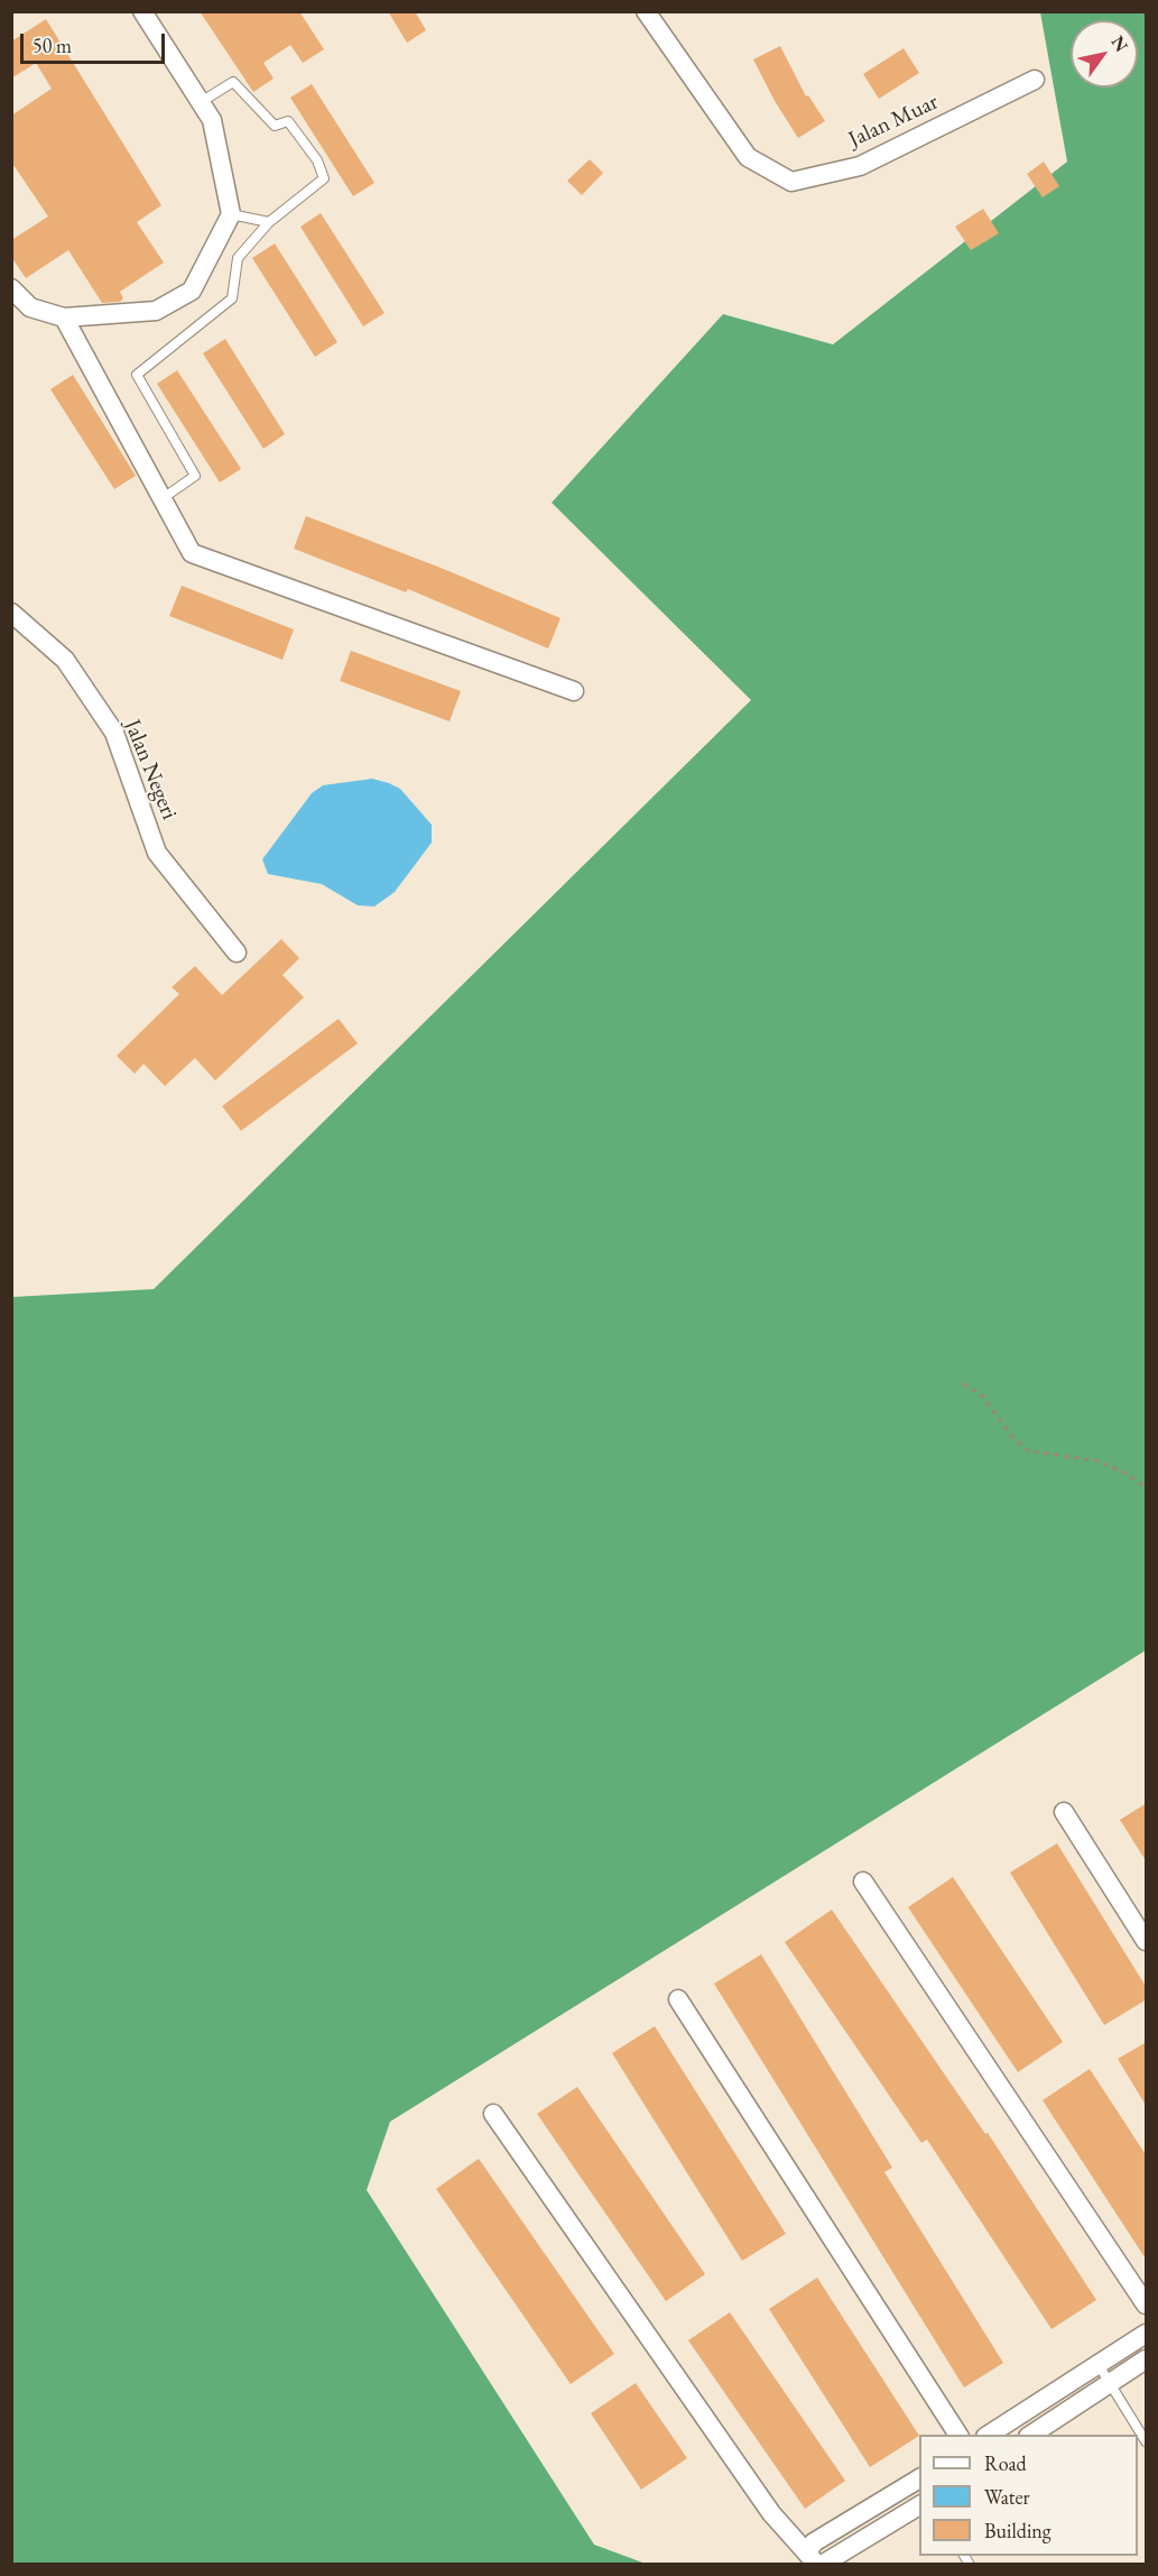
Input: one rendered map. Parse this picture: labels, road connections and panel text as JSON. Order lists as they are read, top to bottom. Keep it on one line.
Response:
{"streets":{"street":["Jalan Muar","Jalan Negeri"]},"legend":["Road","Water","Building"],"scale_bar":"50 m","north":"top right"}
